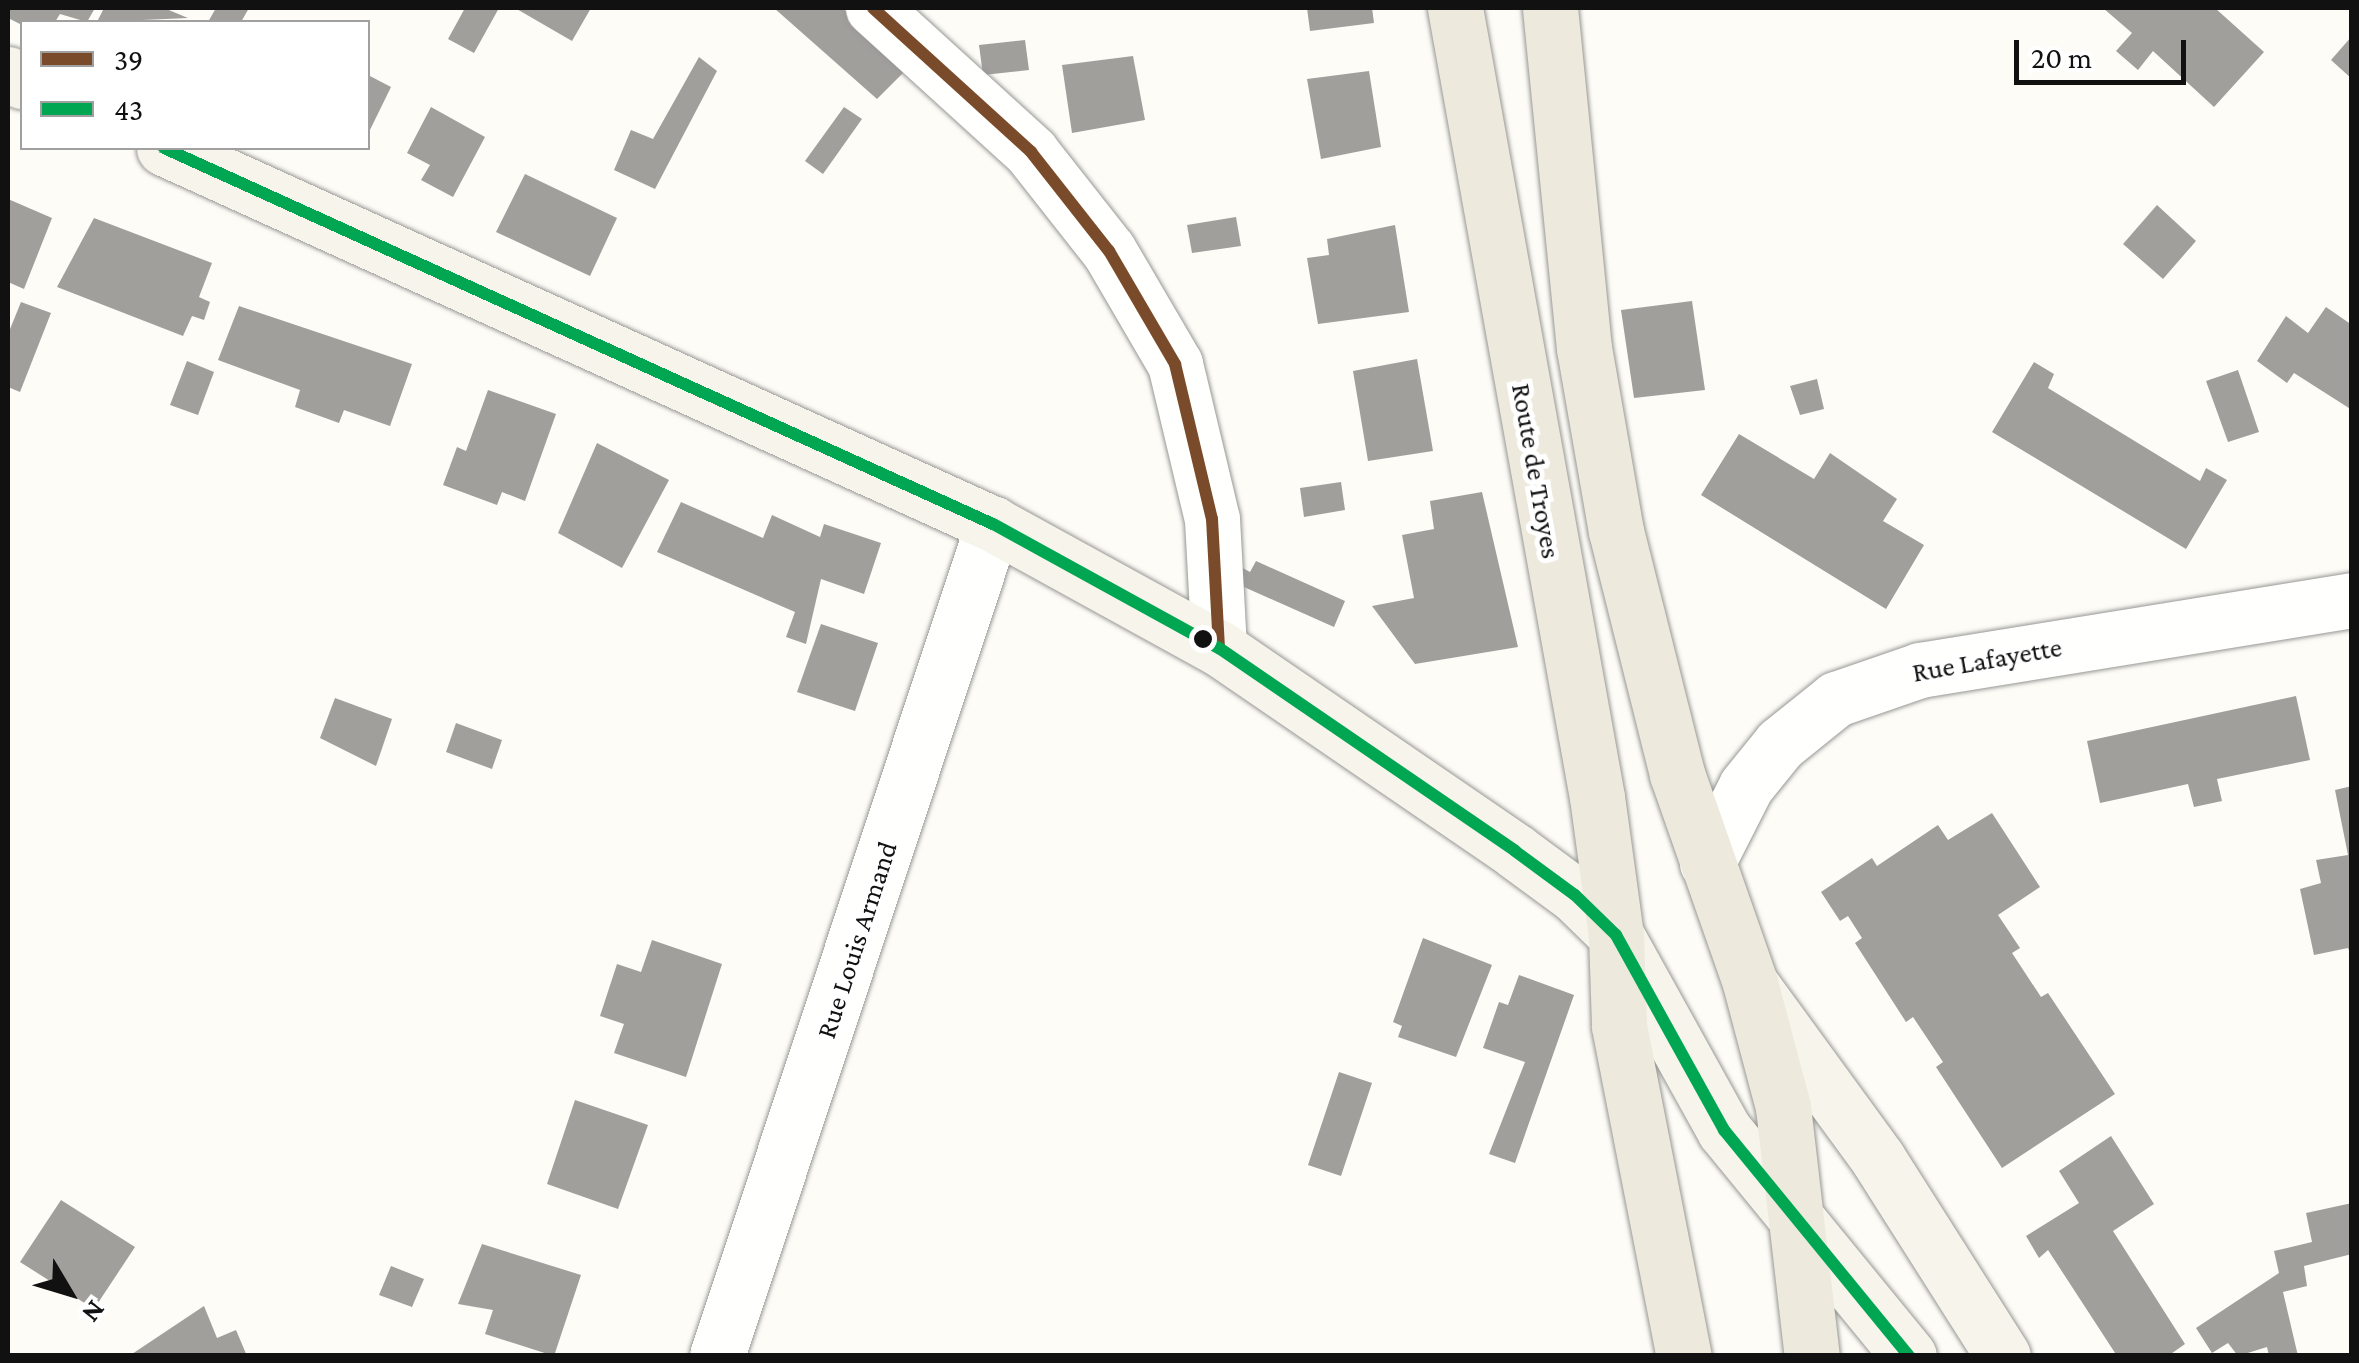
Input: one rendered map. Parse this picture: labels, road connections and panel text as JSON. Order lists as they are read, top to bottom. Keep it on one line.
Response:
{"streets":{"main road":["Route de Troyes"],"street":["Rue Lafayette","Rue Louis Armand"]},"lines":["transit line 39","transit line 43"],"legend":["39","43"],"scale_bar":"20 m","north":"bottom right"}
